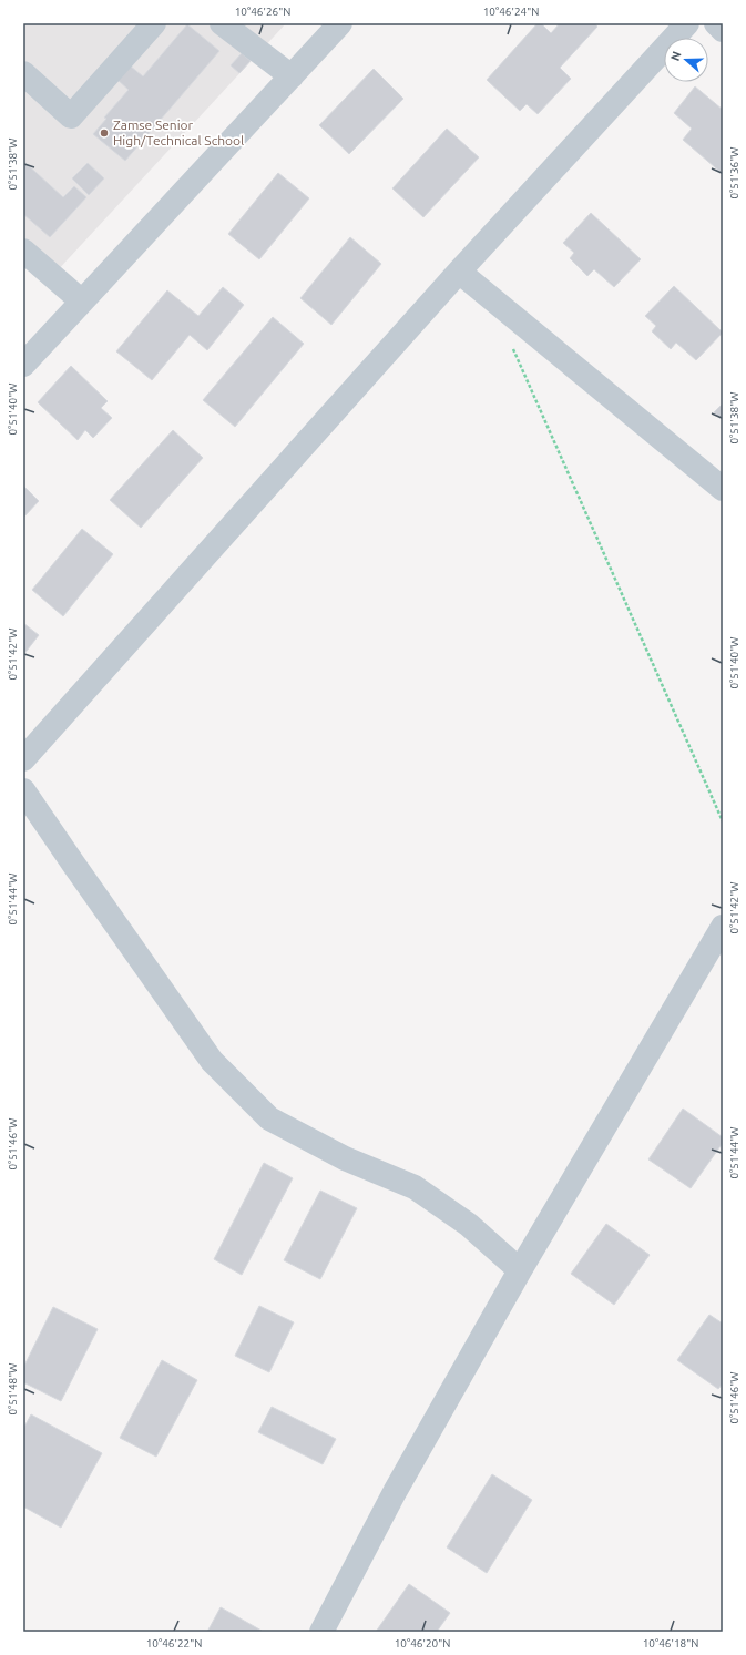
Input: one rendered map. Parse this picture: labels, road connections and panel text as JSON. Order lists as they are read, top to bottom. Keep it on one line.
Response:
{"places":["Zamse Senior High/Technical School"],"north":"left","coordinates":["10°46'26\"N","10°46'24\"N","0°51'38\"W","0°51'36\"W","0°51'40\"W","0°51'42\"W","0°51'44\"W","0°51'46\"W","0°51'48\"W","10°46'22\"N","10°46'20\"N","10°46'18\"N"]}
